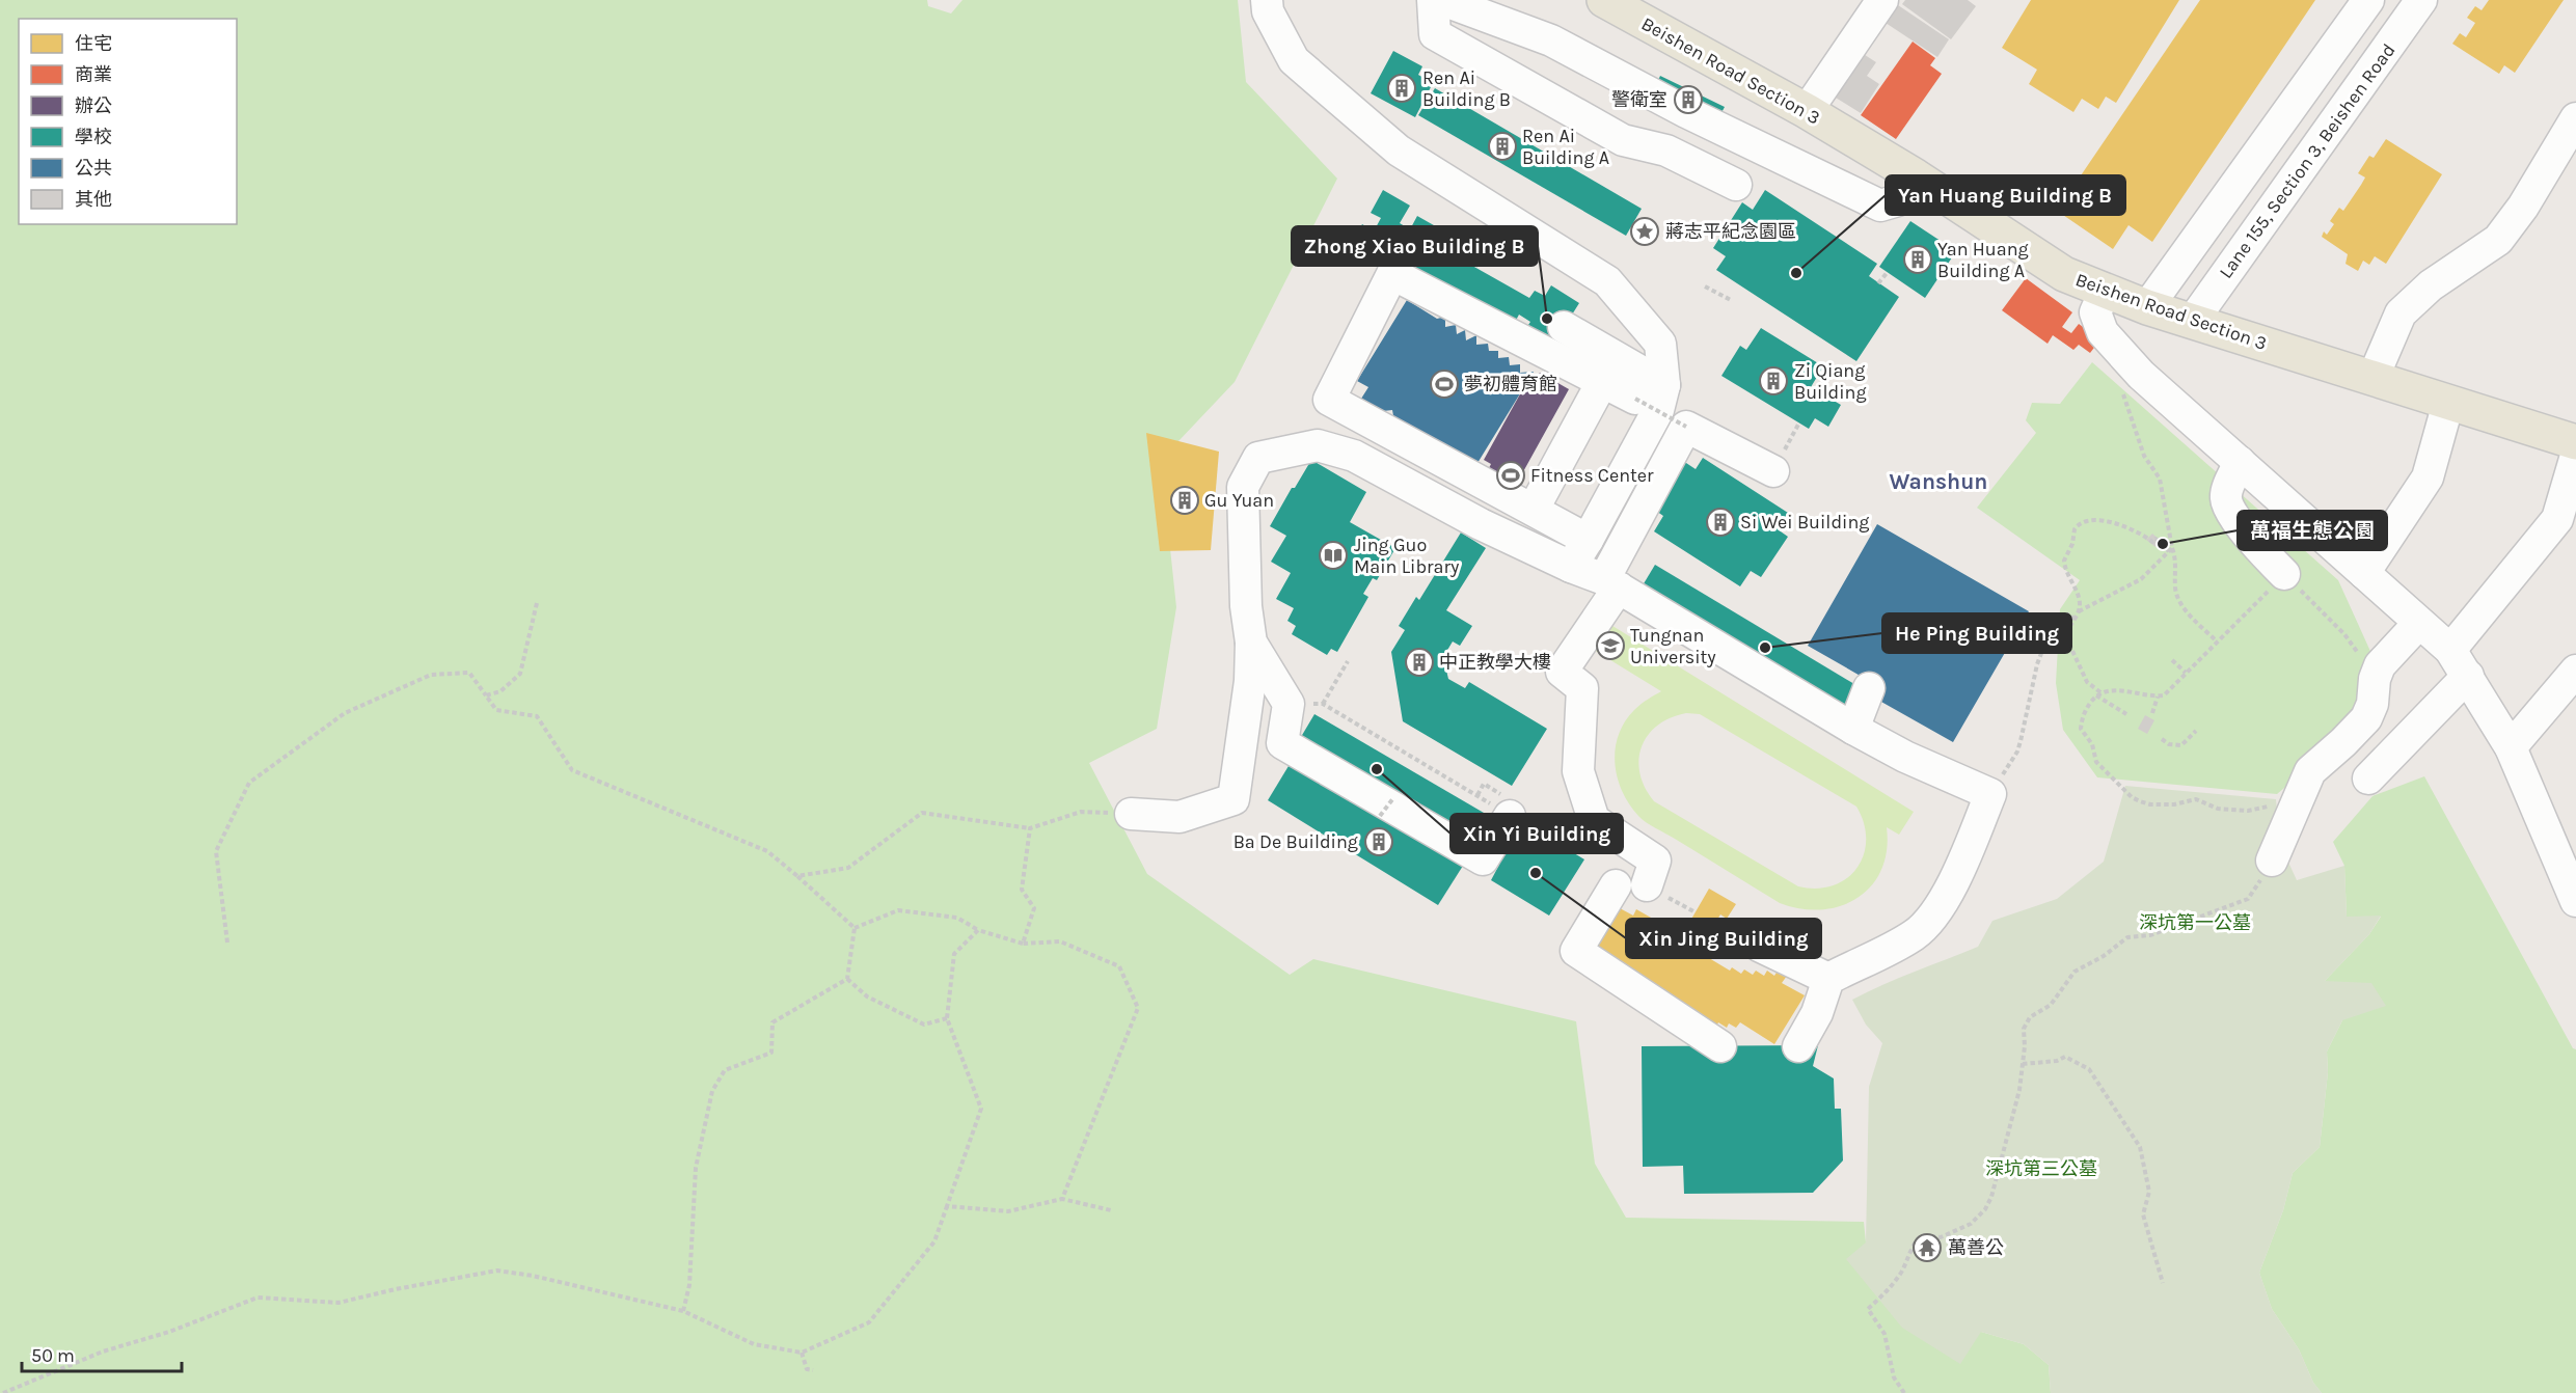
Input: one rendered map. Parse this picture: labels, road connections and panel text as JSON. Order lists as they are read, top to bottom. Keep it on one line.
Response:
{"streets":{"main road":["Beishen Road Section 3"],"street":["Lane 155, Section 3, Beishen Road"]},"crossings":[["Beishen Road Section 3","Lane 155, Section 3, Beishen Road"]],"districts":["Wanshun"],"parks":["深坑第一公墓","深坑第三公墓"],"places":{"building":["Ren Ai Building B","警衛室","Ren Ai Building A","Yan Huang Building A","Zi Qiang Building","Gu Yuan","Si Wei Building","中正教學大樓","Ba De Building"],"place":["蔣志平紀念園區"],"other":["Yan Huang Building B","Zhong Xiao Building B","萬福生態公園","He Ping Building","Xin Yi Building","Xin Jing Building"],"sports":["夢初體育館","Fitness Center"],"library":["Jing Guo Main Library"],"school or university":["Tungnan University"],"temple":["萬善公"]},"legend":["住宅","商業","辦公","學校","公共","其他"],"scale_bar":"50 m"}
